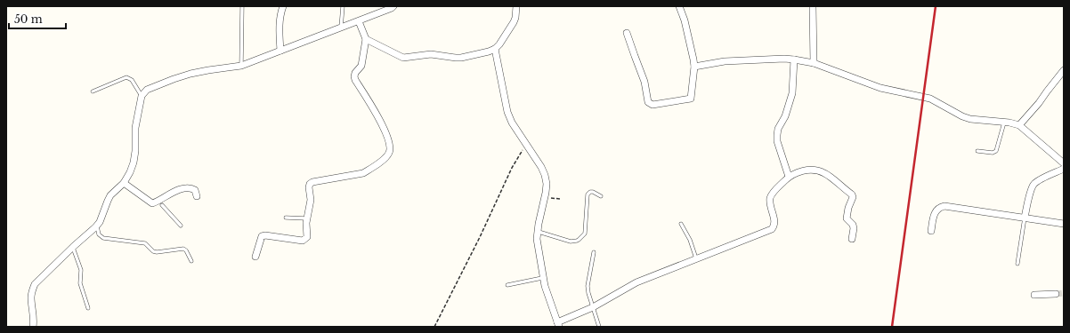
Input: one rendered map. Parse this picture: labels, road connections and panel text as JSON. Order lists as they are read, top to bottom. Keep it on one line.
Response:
{"scale_bar":"50 m"}
